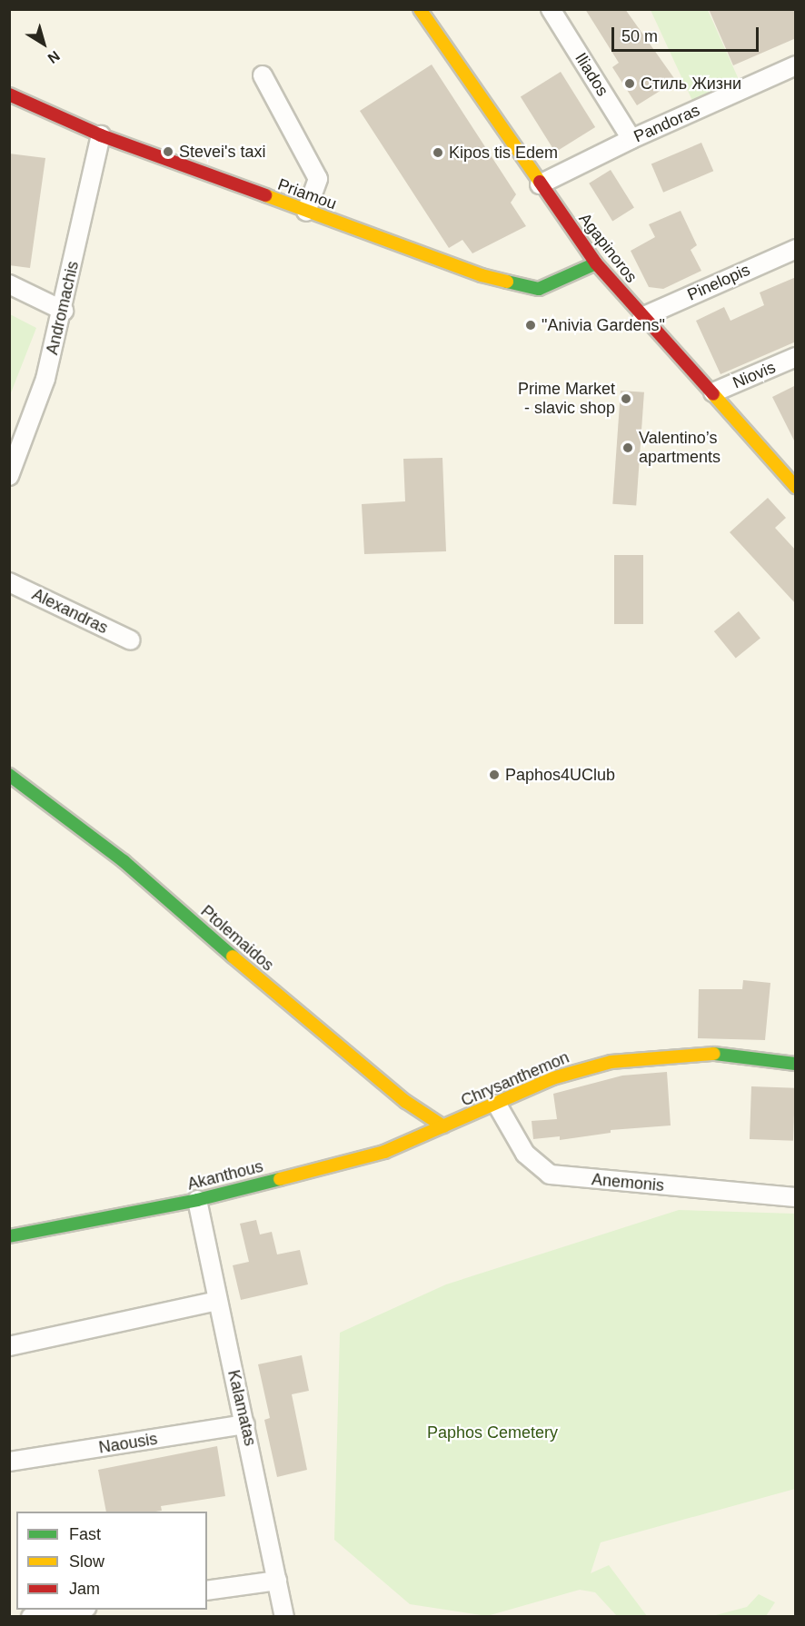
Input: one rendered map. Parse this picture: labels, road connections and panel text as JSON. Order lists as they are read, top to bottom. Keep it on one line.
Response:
{"streets":{"street":["Iliados","Pandoras","Priamou","Agapinoros","Pinelopis","Andromachis","Niovis","Alexandras","Ptolemaidos","Chrysanthemon","Akanthous","Anemonis","Kalamatas","Naousis"]},"crossings":[["Iliados","Pandoras"],["Pandoras","Agapinoros"],["Priamou","Agapinoros"],["Priamou","Andromachis"],["Agapinoros","Pinelopis"],["Agapinoros","Niovis"],["Ptolemaidos","Chrysanthemon"],["Ptolemaidos","Akanthous"],["Chrysanthemon","Akanthous"],["Chrysanthemon","Anemonis"],["Akanthous","Kalamatas"],["Kalamatas","Naousis"]],"parks":["Paphos Cemetery"],"places":["Стиль Жизни","Stevei's taxi","Kipos tis Edem","\"Anivia Gardens\"","Prime Market - slavic shop","Valentino’s apartments","Paphos4UClub"],"legend":["Fast","Slow","Jam"],"scale_bar":"50 m","north":"bottom right"}
